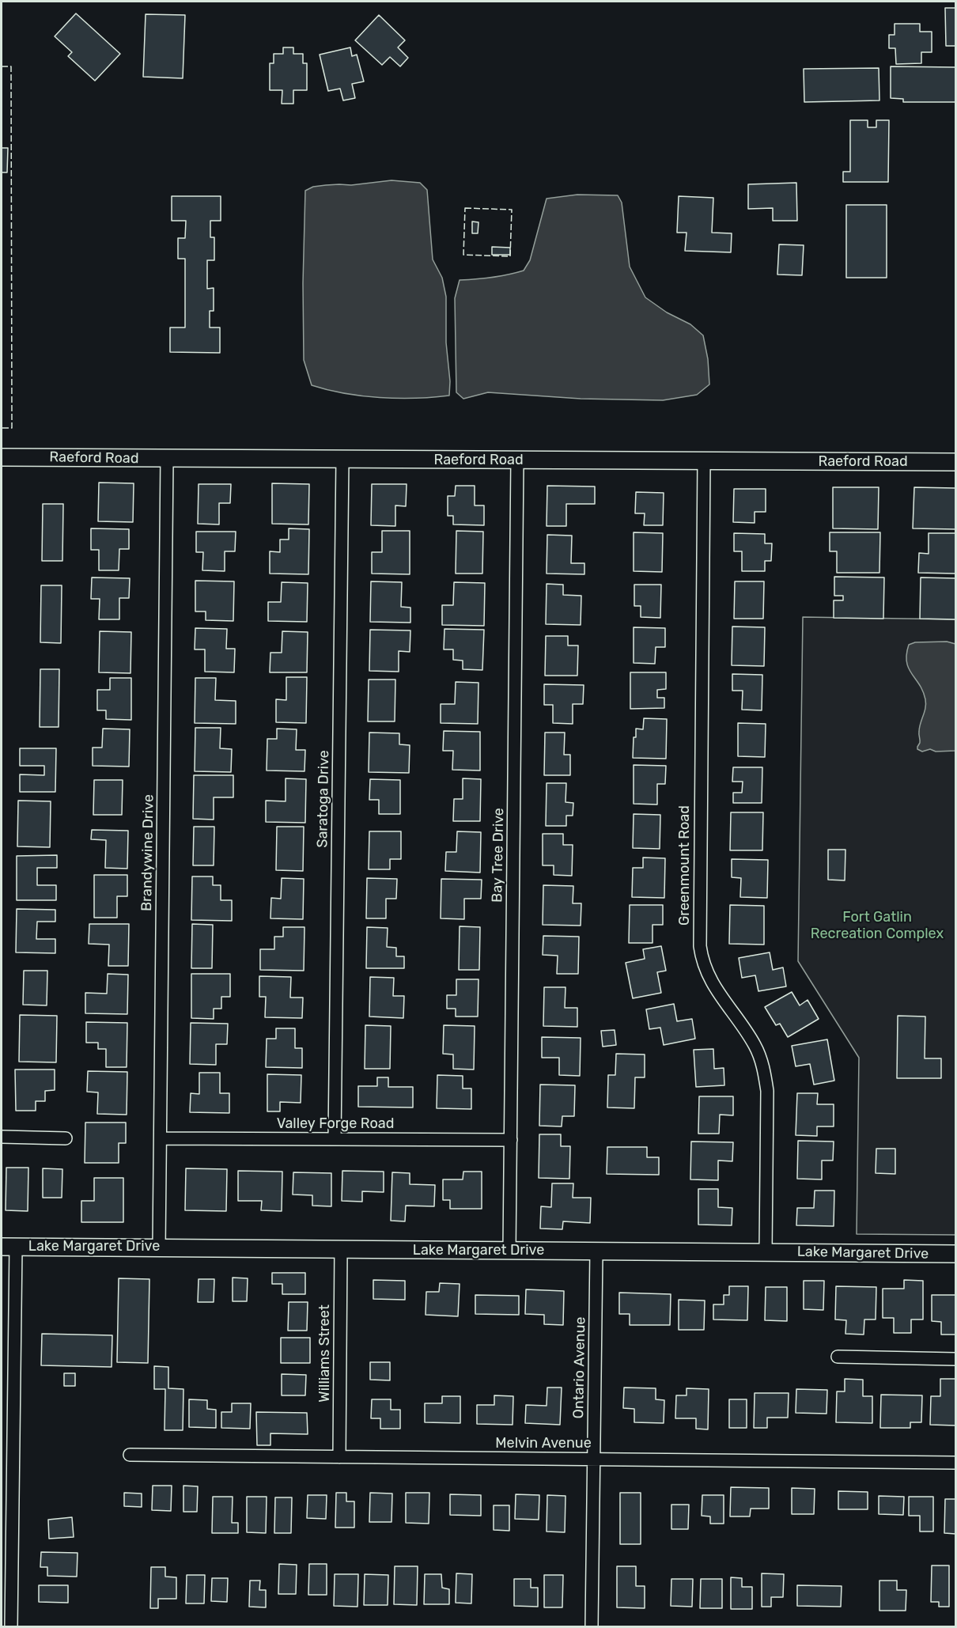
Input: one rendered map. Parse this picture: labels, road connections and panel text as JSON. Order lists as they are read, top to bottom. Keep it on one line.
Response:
{"streets":{"street":["Raeford Road","Saratoga Drive","Brandywine Drive","Bay Tree Drive","Greenmount Road","Valley Forge Road","Lake Margaret Drive","Williams Street","Ontario Avenue","Melvin Avenue"]},"crossings":[["Raeford Road","Saratoga Drive"],["Raeford Road","Brandywine Drive"],["Raeford Road","Bay Tree Drive"],["Raeford Road","Greenmount Road"],["Saratoga Drive","Valley Forge Road"],["Brandywine Drive","Valley Forge Road"],["Brandywine Drive","Lake Margaret Drive"],["Bay Tree Drive","Valley Forge Road"],["Bay Tree Drive","Lake Margaret Drive"],["Greenmount Road","Lake Margaret Drive"],["Lake Margaret Drive","Williams Street"],["Lake Margaret Drive","Ontario Avenue"],["Williams Street","Melvin Avenue"],["Ontario Avenue","Melvin Avenue"]],"parks":["Fort Gatlin Recreation Complex"]}
